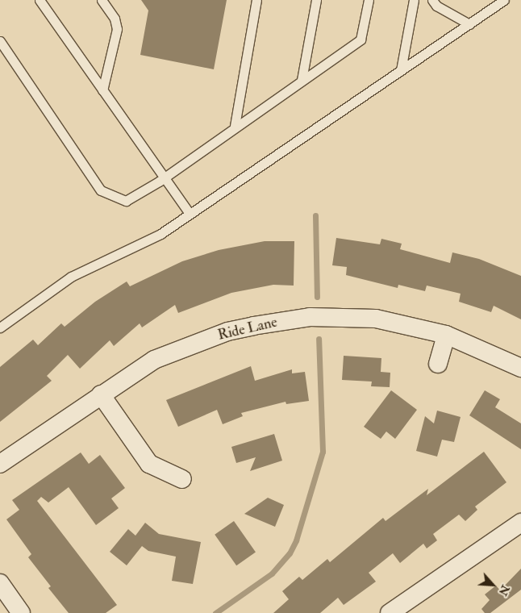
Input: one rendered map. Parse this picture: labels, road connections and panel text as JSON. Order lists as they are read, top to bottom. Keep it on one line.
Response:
{"streets":{"street":["Ride Lane"]},"north":"bottom right"}
